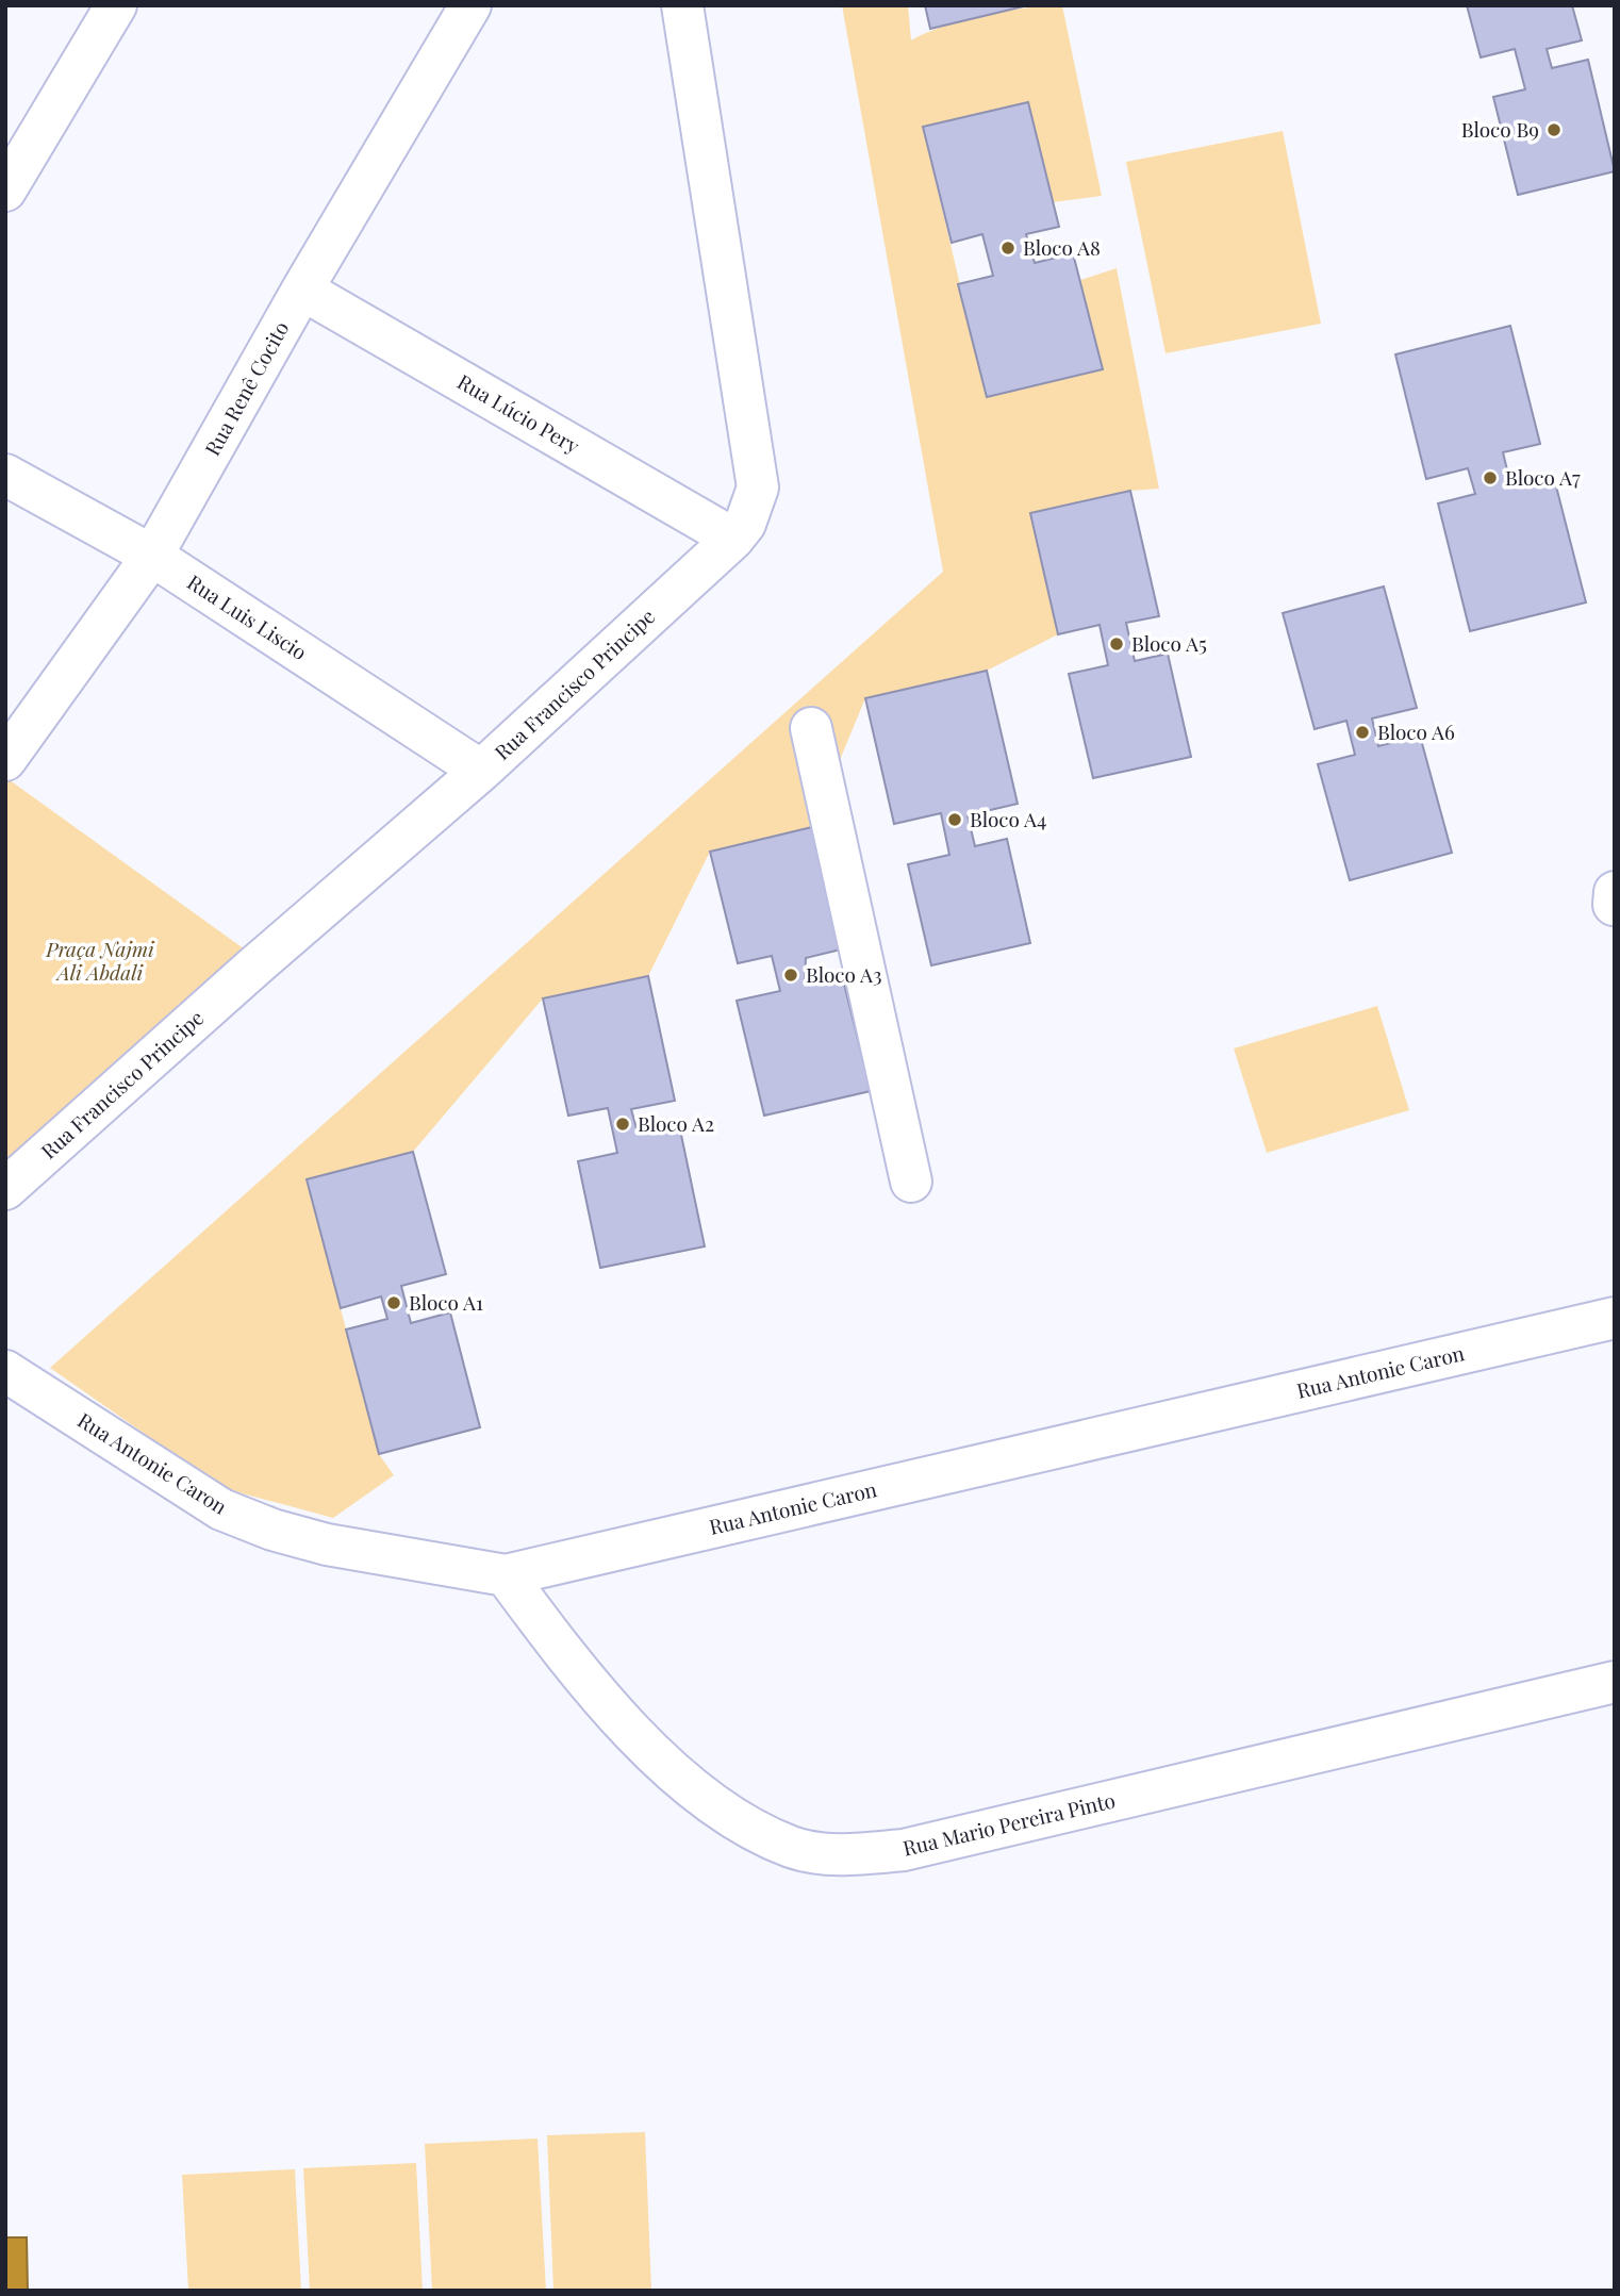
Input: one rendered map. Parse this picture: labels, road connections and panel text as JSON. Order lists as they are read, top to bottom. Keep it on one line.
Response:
{"streets":{"street":["Rua Renê Cocito","Rua Lúcio Pery","Rua Luis Liscio","Rua Francisco Principe","Rua Antonie Caron","Rua Mario Pereira Pinto"]},"crossings":[["Rua Renê Cocito","Rua Lúcio Pery"],["Rua Renê Cocito","Rua Luis Liscio"],["Rua Lúcio Pery","Rua Francisco Principe"],["Rua Luis Liscio","Rua Francisco Principe"],["Rua Antonie Caron","Rua Mario Pereira Pinto"]],"parks":["Praça Najmi Ali Abdali"],"places":["Bloco B9","Bloco A8","Bloco A7","Bloco A5","Bloco A6","Bloco A4","Bloco A3","Bloco A2","Bloco A1"]}
